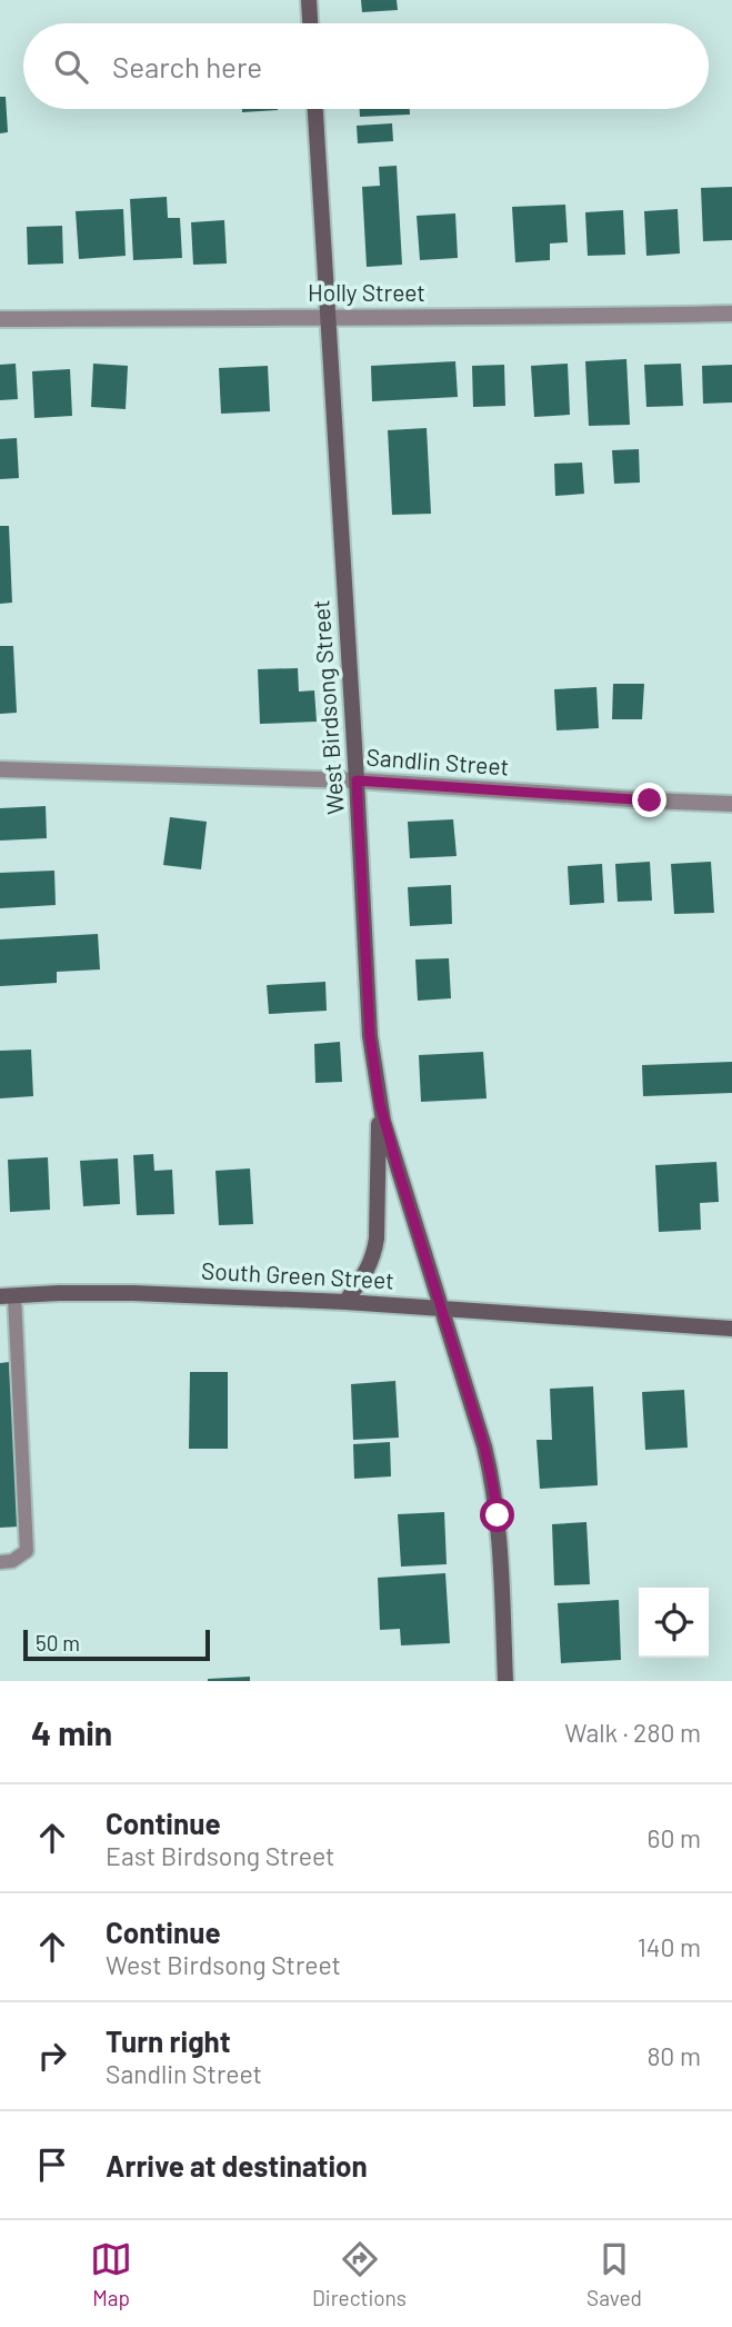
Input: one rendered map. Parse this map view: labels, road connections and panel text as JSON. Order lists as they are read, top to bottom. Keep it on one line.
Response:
{"streets":{"street":["Holly Street","West Birdsong Street","Sandlin Street","South Green Street"]},"crossings":[["Holly Street","West Birdsong Street"],["West Birdsong Street","Sandlin Street"],["West Birdsong Street","South Green Street"]],"scale_bar":"50 m","page":{"search":"Search here","scale":"50 m","heading":["4 min","Walk · 280 m"],"list":[["Continue","East Birdsong Street","60 m"],["Continue","West Birdsong Street","140 m"],["Turn right","Sandlin Street","80 m"],"Arrive at destination"],"nav":["Map","Directions","Saved"]}}
